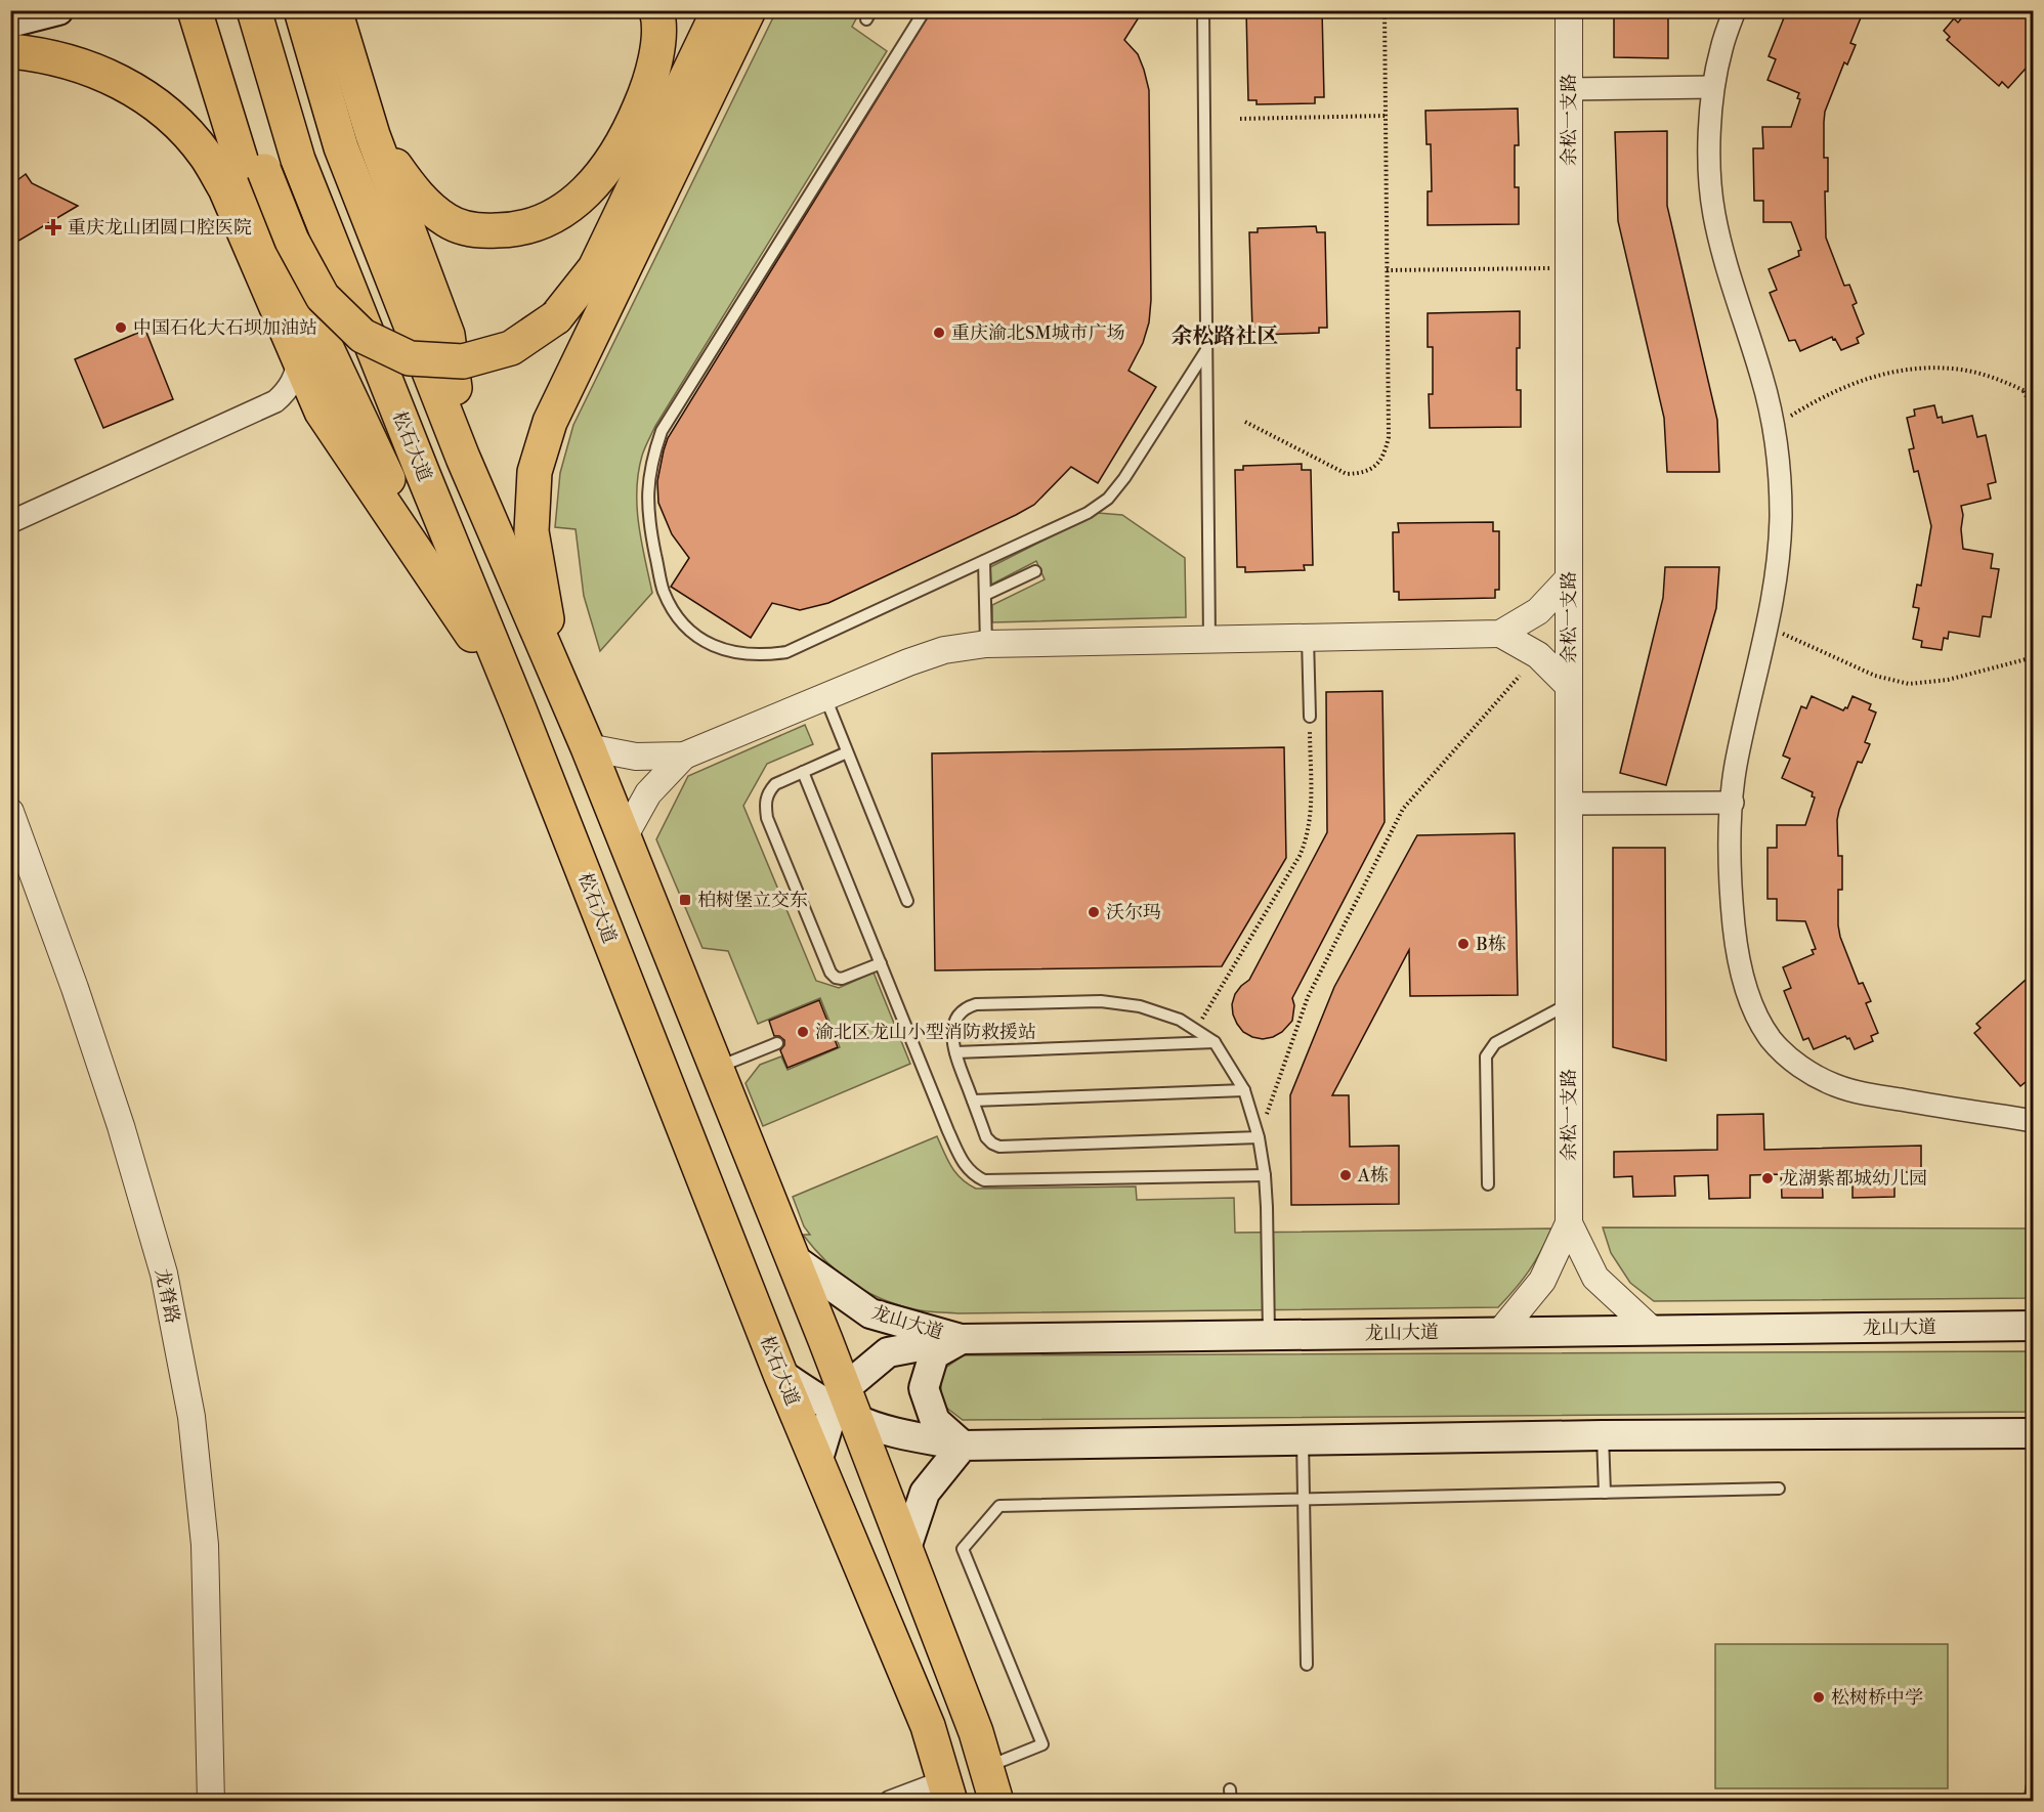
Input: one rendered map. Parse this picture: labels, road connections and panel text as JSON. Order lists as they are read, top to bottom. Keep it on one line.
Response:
{"streets":{"highway":["松石大道"],"main road":["龙山大道"],"street":["余松一支路","龙脊路"]},"districts":["余松路社区"],"places":{"health":["重庆龙山团圆口腔医院"],"other":["中国石化大石坝加油站","重庆渝北SM城市广场","沃尔玛","B栋","渝北区龙山小型消防救援站","A栋","龙湖紫都城幼儿园","松树桥中学"],"transit":["柏树堡立交东"]}}
